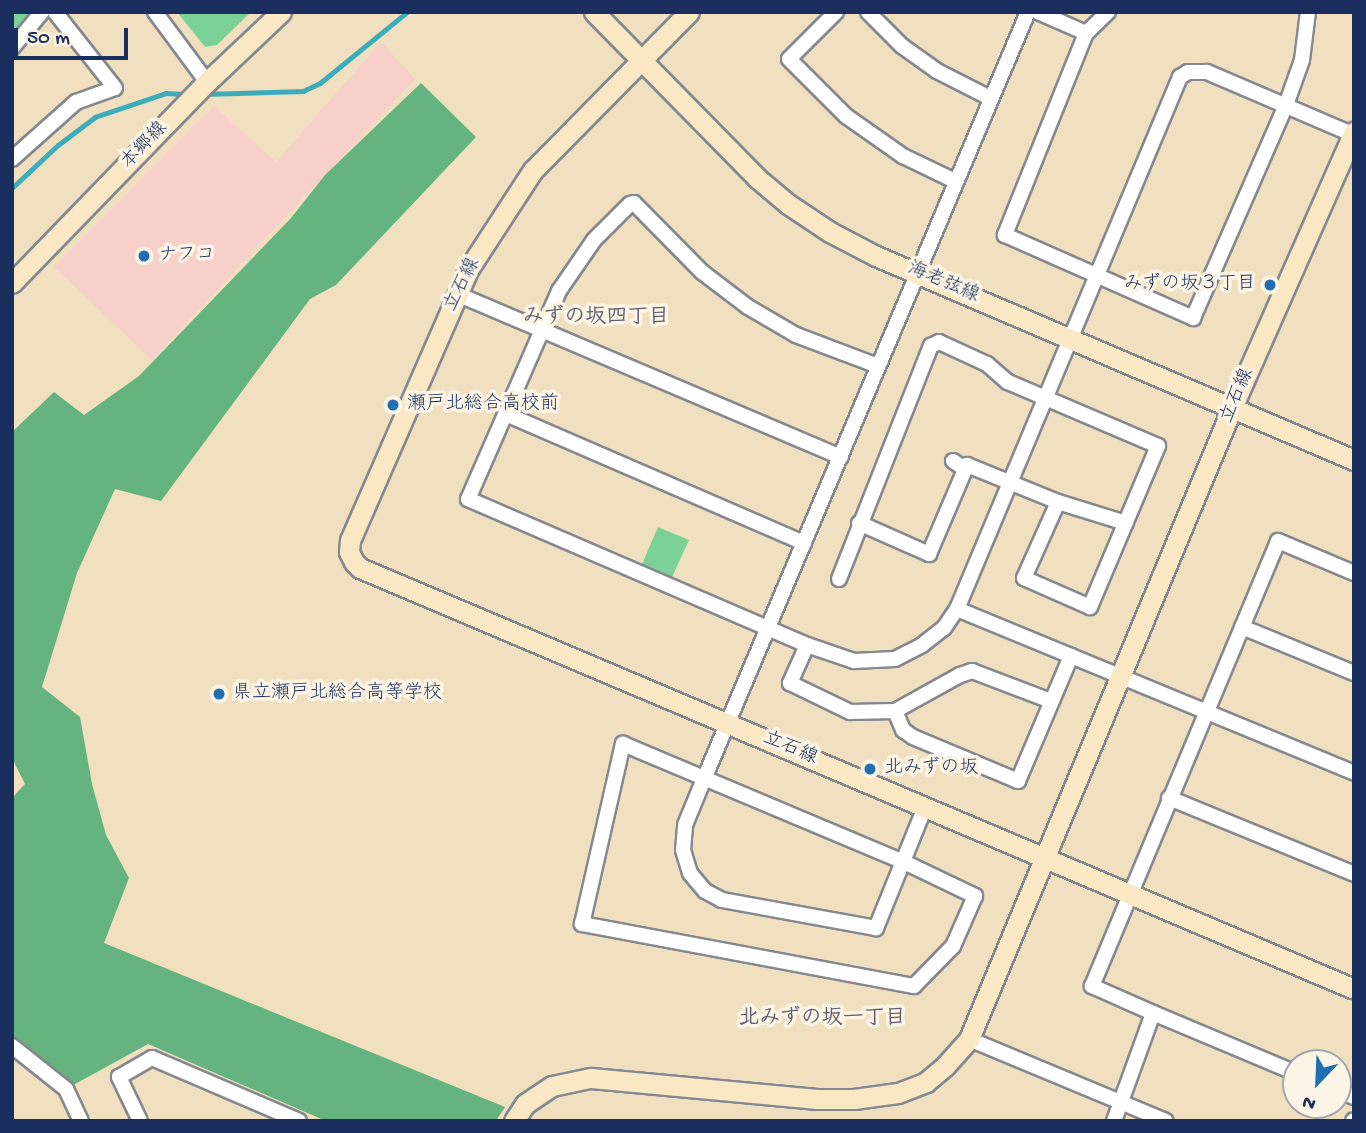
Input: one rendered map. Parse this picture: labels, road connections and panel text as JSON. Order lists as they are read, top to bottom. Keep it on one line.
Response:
{"streets":{"street":["本郷線","海老弦線","立石線"]},"crossings":[["海老弦線","立石線"]],"districts":["みずの坂四丁目","北みずの坂一丁目"],"places":["ナフコ","みずの坂３丁目","瀬戸北総合高校前","県立瀬戸北総合高等学校","北みずの坂"],"scale_bar":"50 m","north":"bottom left"}
